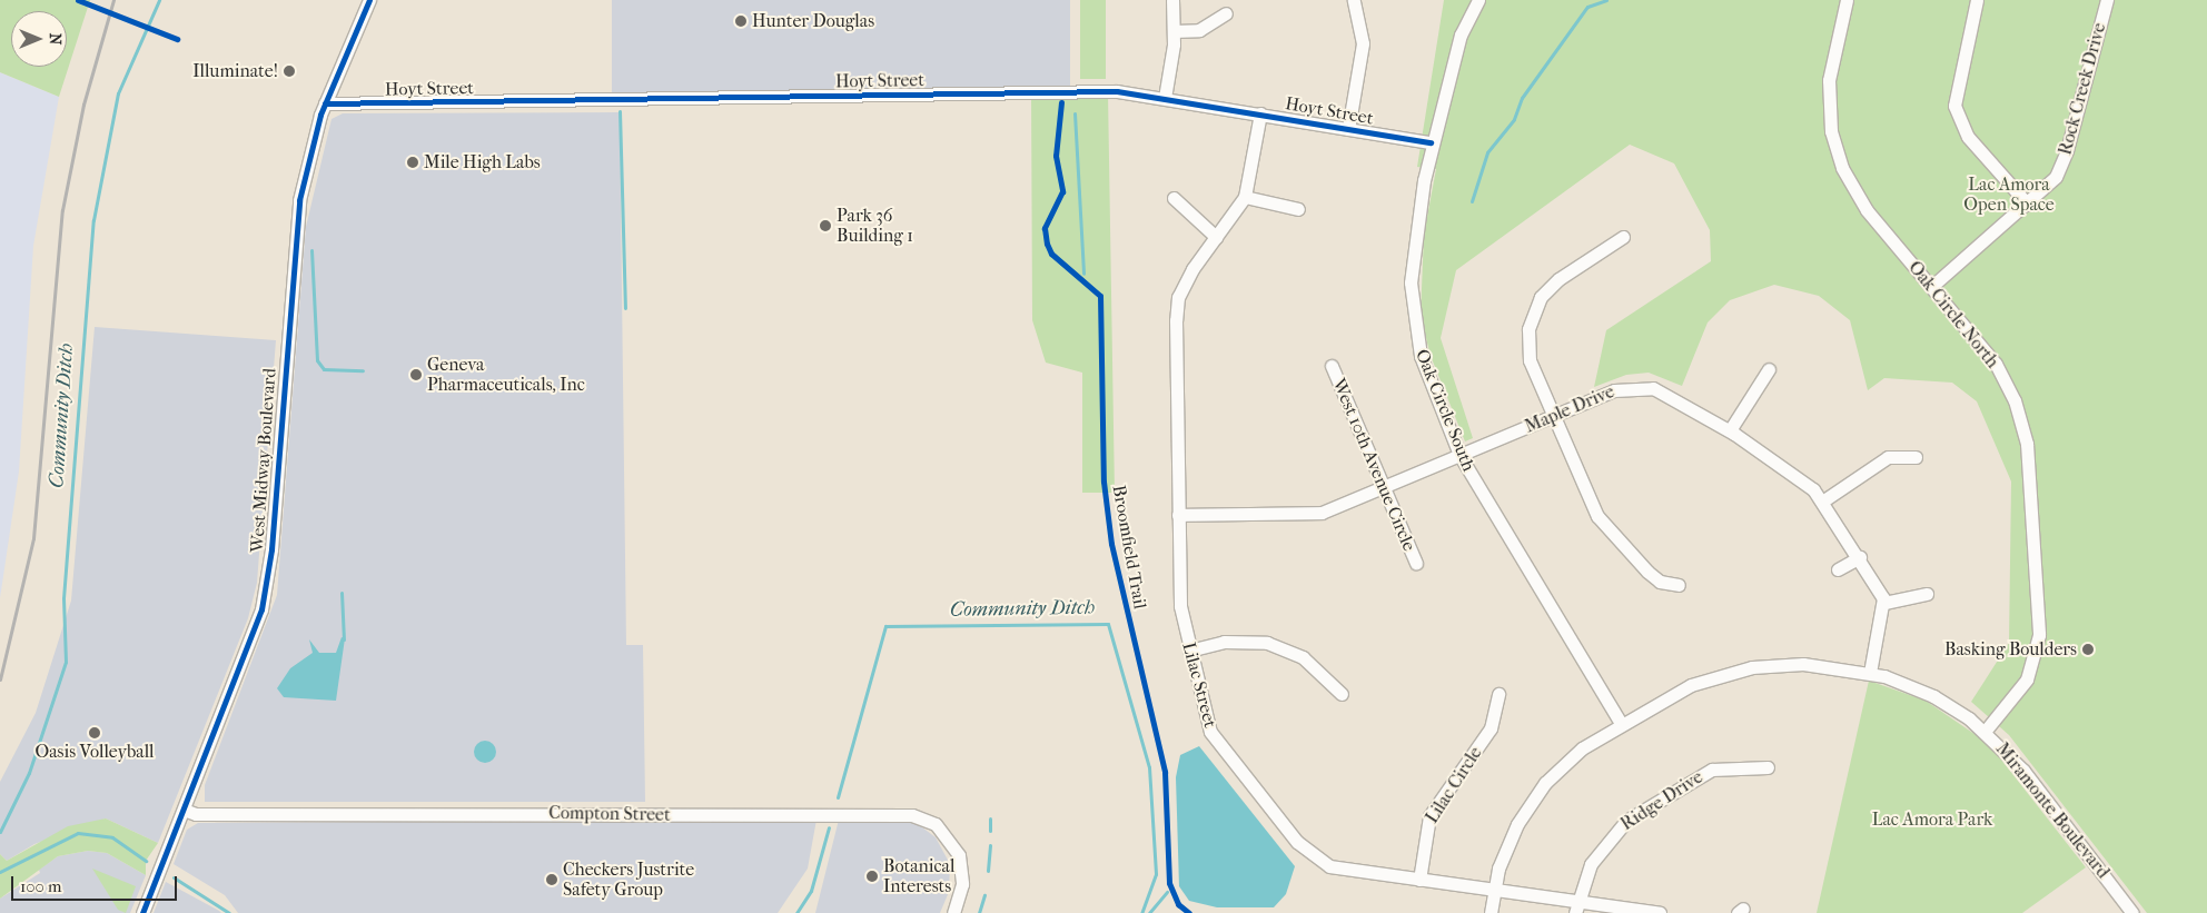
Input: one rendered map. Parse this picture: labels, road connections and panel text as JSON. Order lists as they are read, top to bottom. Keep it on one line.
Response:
{"streets":{"street":["Hoyt Street","Rock Creek Drive","Oak Circle North","Maple Drive","Oak Circle South","West Midway Boulevard","West 10th Avenue Circle","Lilac Street","Lilac Circle","Ridge Drive","Miramonte Boulevard","Compton Street"],"cycle path":["Broomfield Trail"]},"crossings":[["Hoyt Street","Oak Circle South"],["Hoyt Street","West Midway Boulevard"],["Hoyt Street","Lilac Street"],["Rock Creek Drive","Oak Circle North"],["Oak Circle North","Miramonte Boulevard"],["Maple Drive","Oak Circle South"],["Maple Drive","West 10th Avenue Circle"],["Maple Drive","Lilac Street"],["Oak Circle South","Miramonte Boulevard"],["West Midway Boulevard","Compton Street"],["Lilac Street","Lilac Circle"],["Lilac Street","Ridge Drive"],["Lilac Street","Miramonte Boulevard"]],"water":["Community Ditch"],"parks":["Lac Amora Open Space","Lac Amora Park"],"places":["Hunter Douglas","Illuminate!","Mile High Labs","Park 36 Building 1","Geneva Pharmaceuticals, Inc","Basking Boulders","Oasis Volleyball","Botanical Interests","Checkers Justrite Safety Group"],"scale_bar":"100 m","north":"right"}
